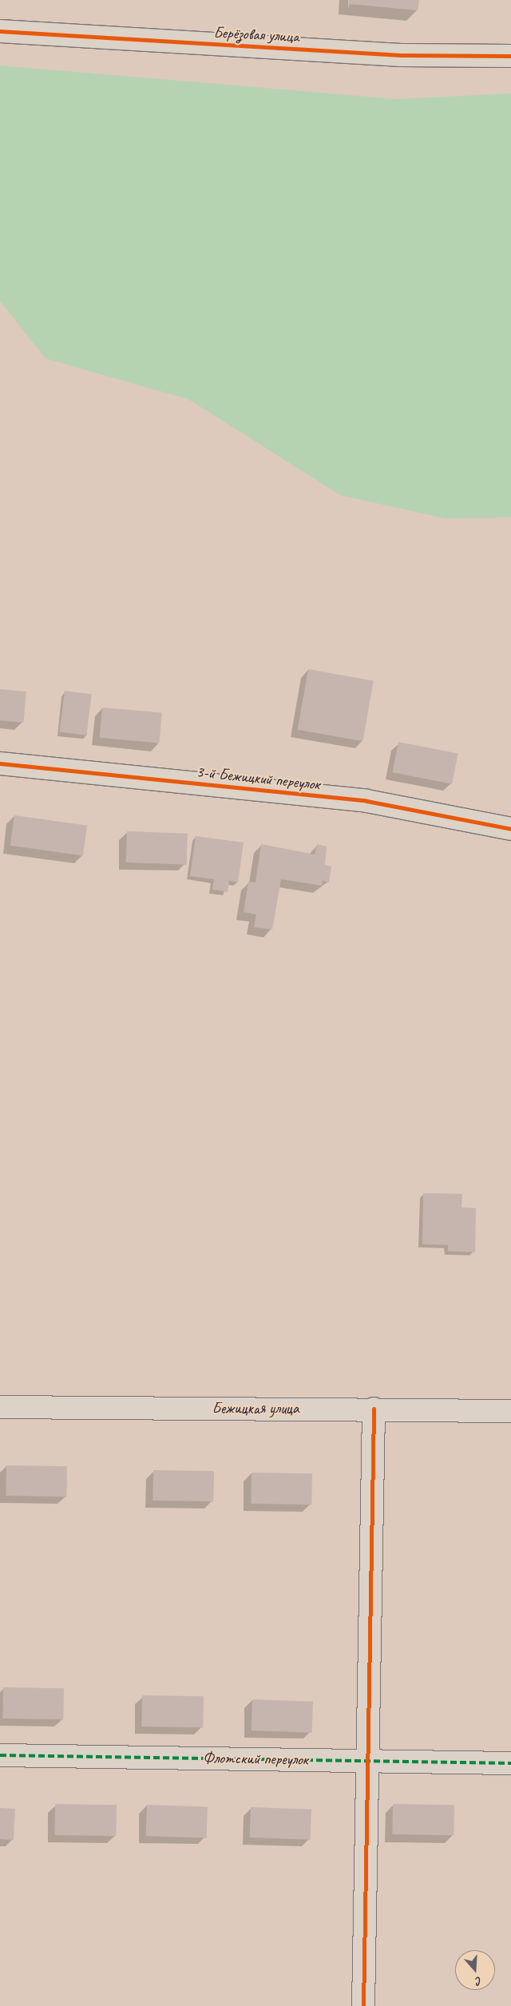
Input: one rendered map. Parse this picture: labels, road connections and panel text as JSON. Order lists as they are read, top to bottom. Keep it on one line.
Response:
{"streets":{"street":["Берёзовая улица","3-й Бежицкий переулок","Бежицкая улица","Флотский переулок"]},"north":"bottom"}
